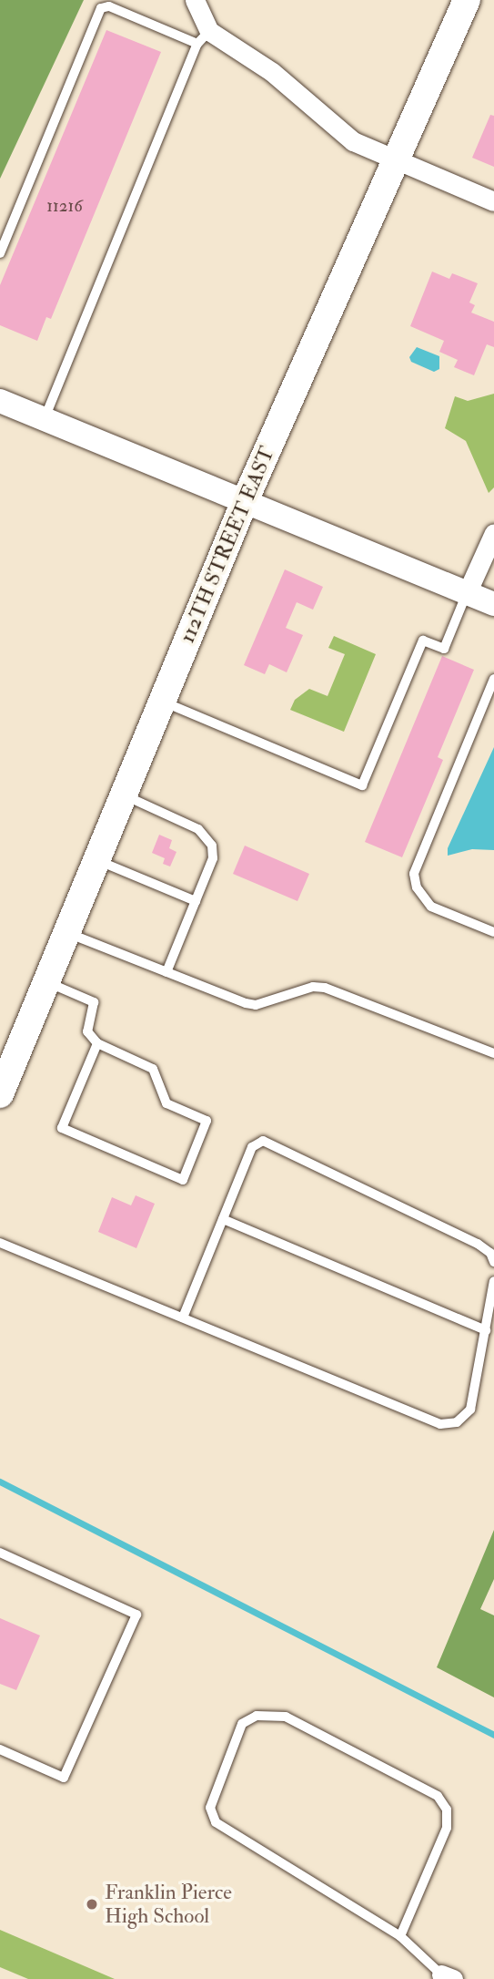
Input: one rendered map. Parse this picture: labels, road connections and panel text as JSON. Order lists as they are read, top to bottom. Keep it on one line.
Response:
{"streets":{"main road":["112TH STREET EAST"]},"places":["Franklin Pierce High School"],"house_numbers":["11216"]}
